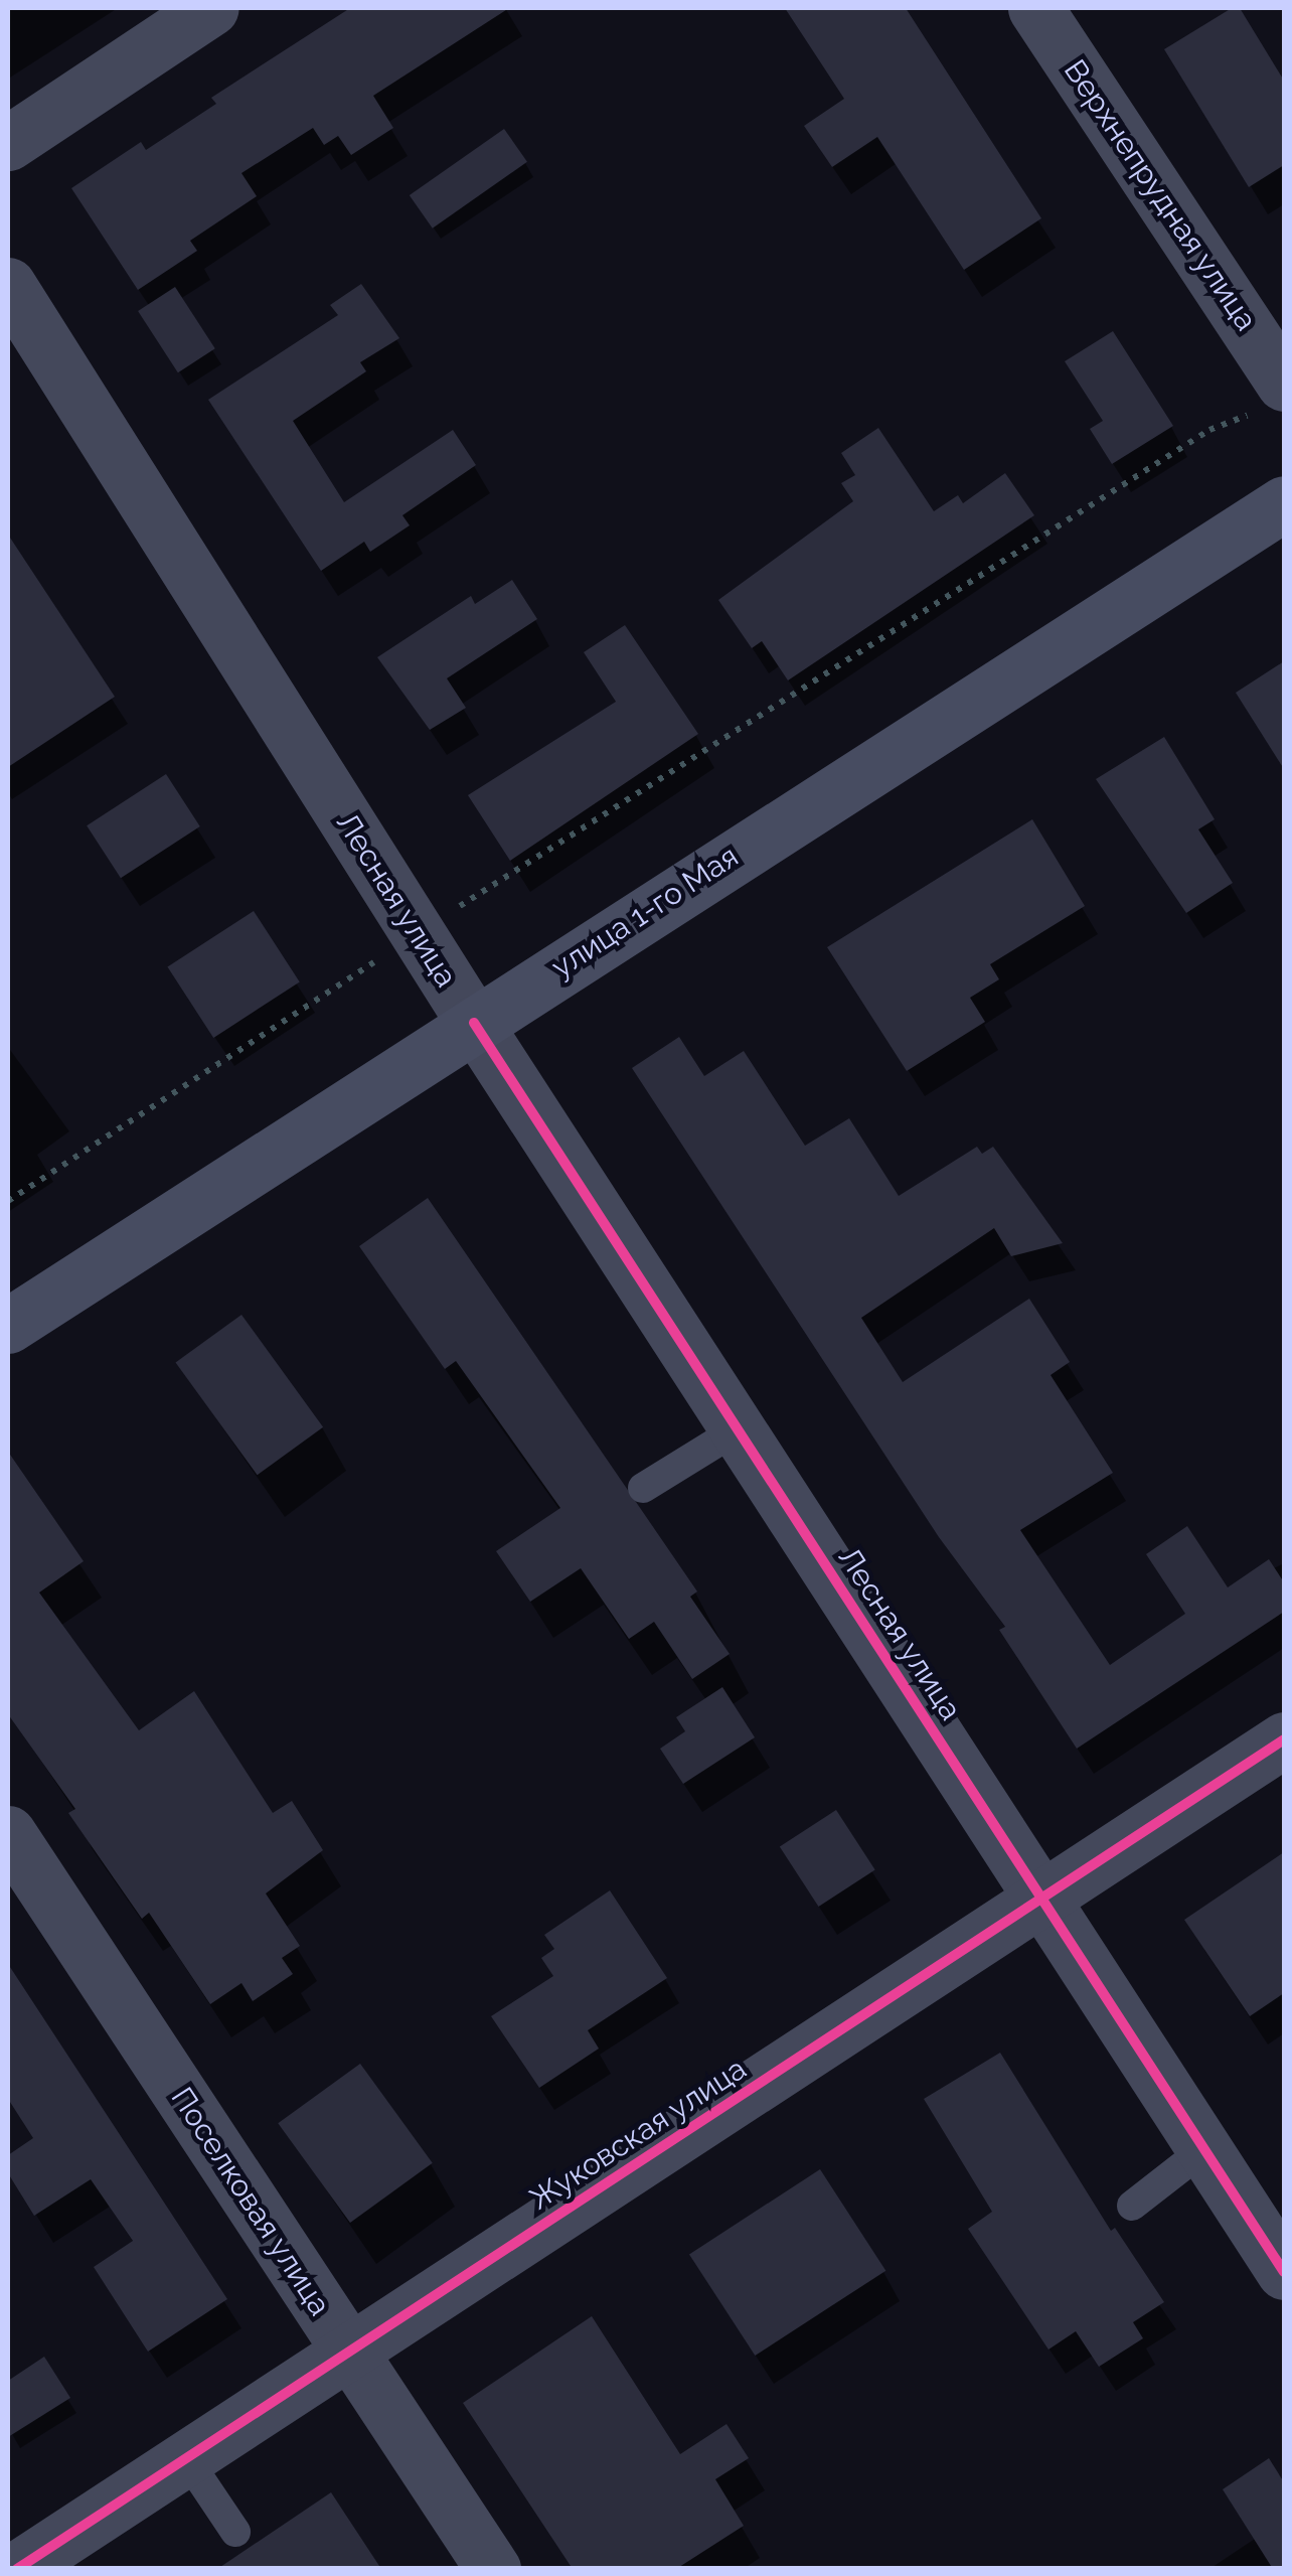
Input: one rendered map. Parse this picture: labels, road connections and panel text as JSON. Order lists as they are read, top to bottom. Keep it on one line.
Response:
{"streets":{"main road":["улица 1-го Мая"],"street":["Верхнепрудная улица","Лесная улица","Жуковская улица","Поселковая улица"]},"crossings":[["Лесная улица","улица 1-го Мая"],["Лесная улица","Жуковская улица"],["Жуковская улица","Поселковая улица"]]}
